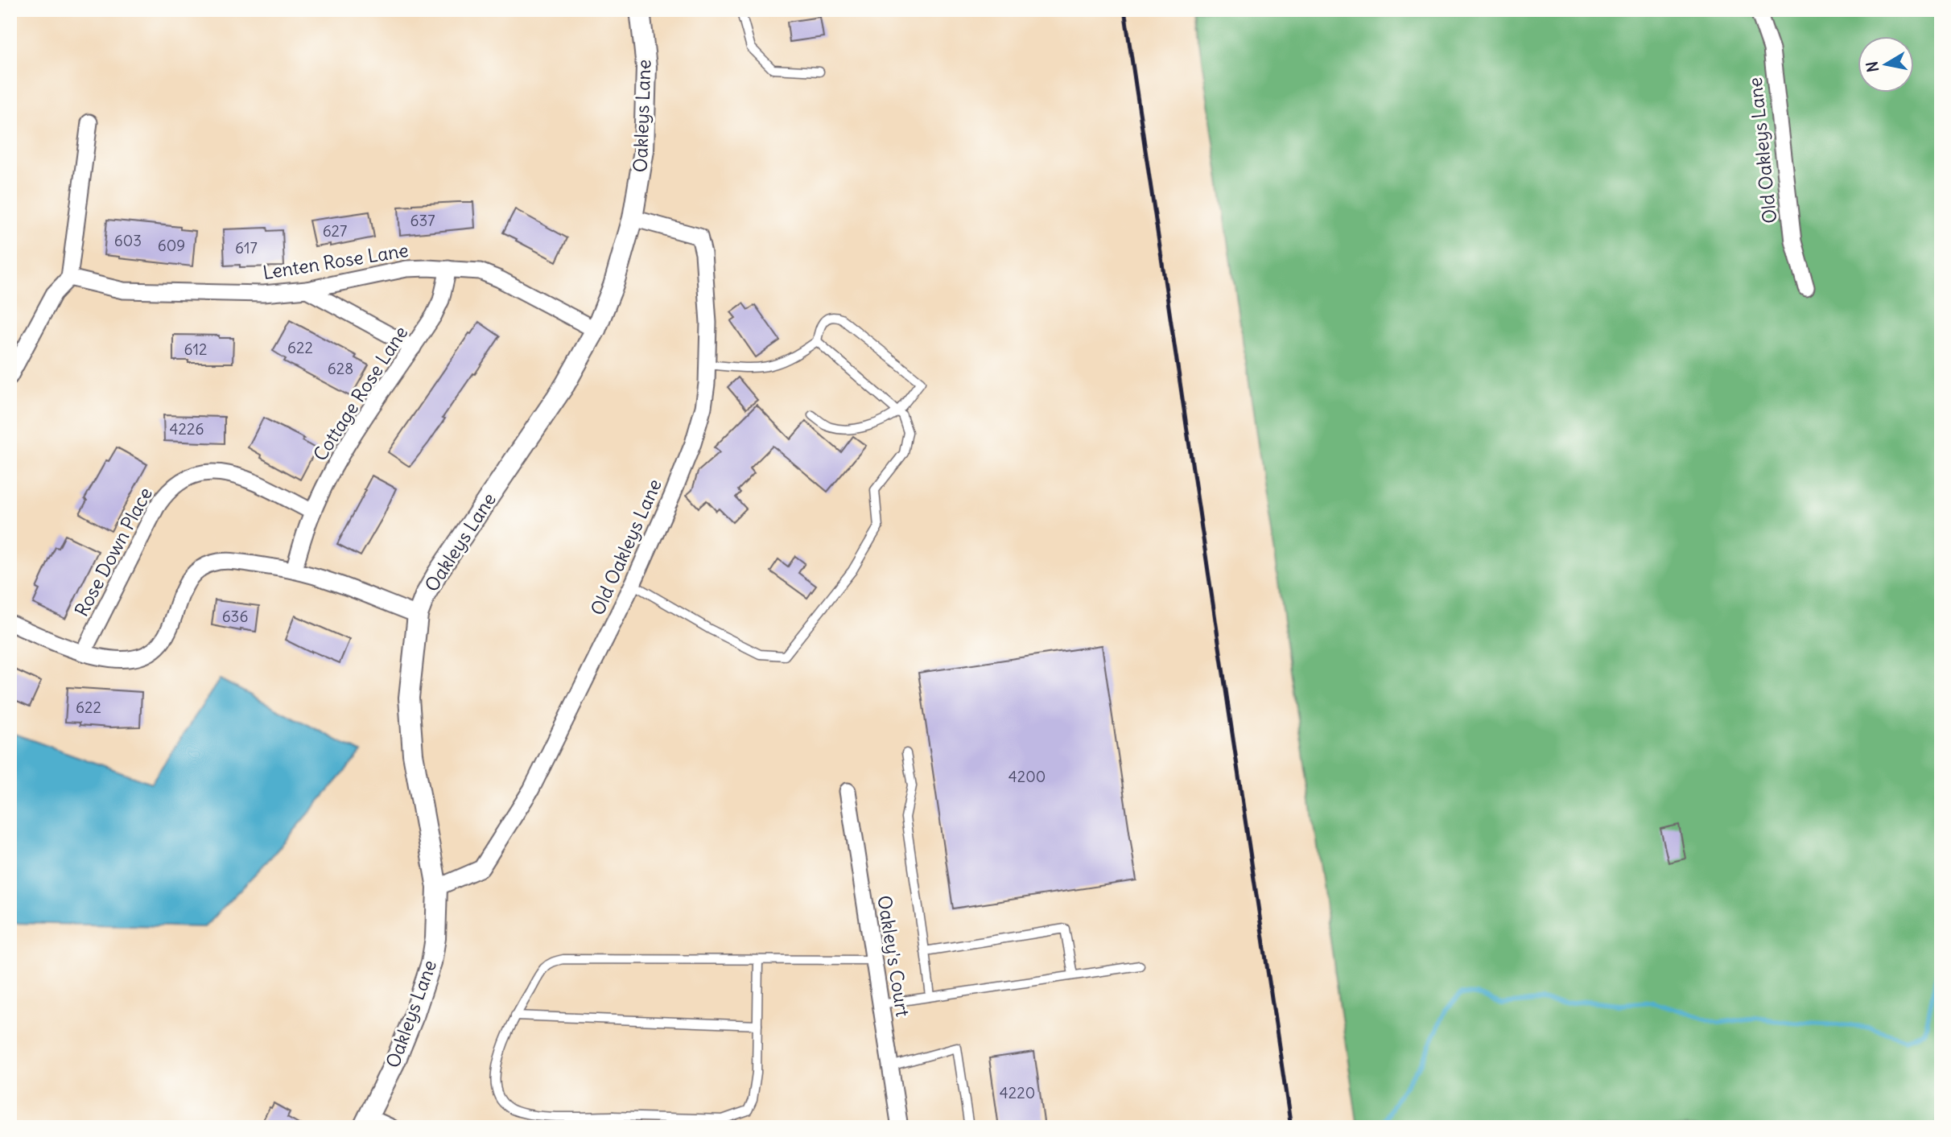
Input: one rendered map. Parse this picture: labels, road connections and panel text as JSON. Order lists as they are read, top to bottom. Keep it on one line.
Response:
{"streets":{"street":["Oakleys Lane","Old Oakleys Lane","Lenten Rose Lane","Cottage Rose Lane","Rose Down Place","Oakley's Court"]},"crossings":[["Oakleys Lane","Old Oakleys Lane"],["Oakleys Lane","Lenten Rose Lane"],["Lenten Rose Lane","Cottage Rose Lane"],["Cottage Rose Lane","Rose Down Place"]],"house_numbers":["637","627","603","609","617","622","612","628","4226","636","622","4200","4220"],"north":"left"}
